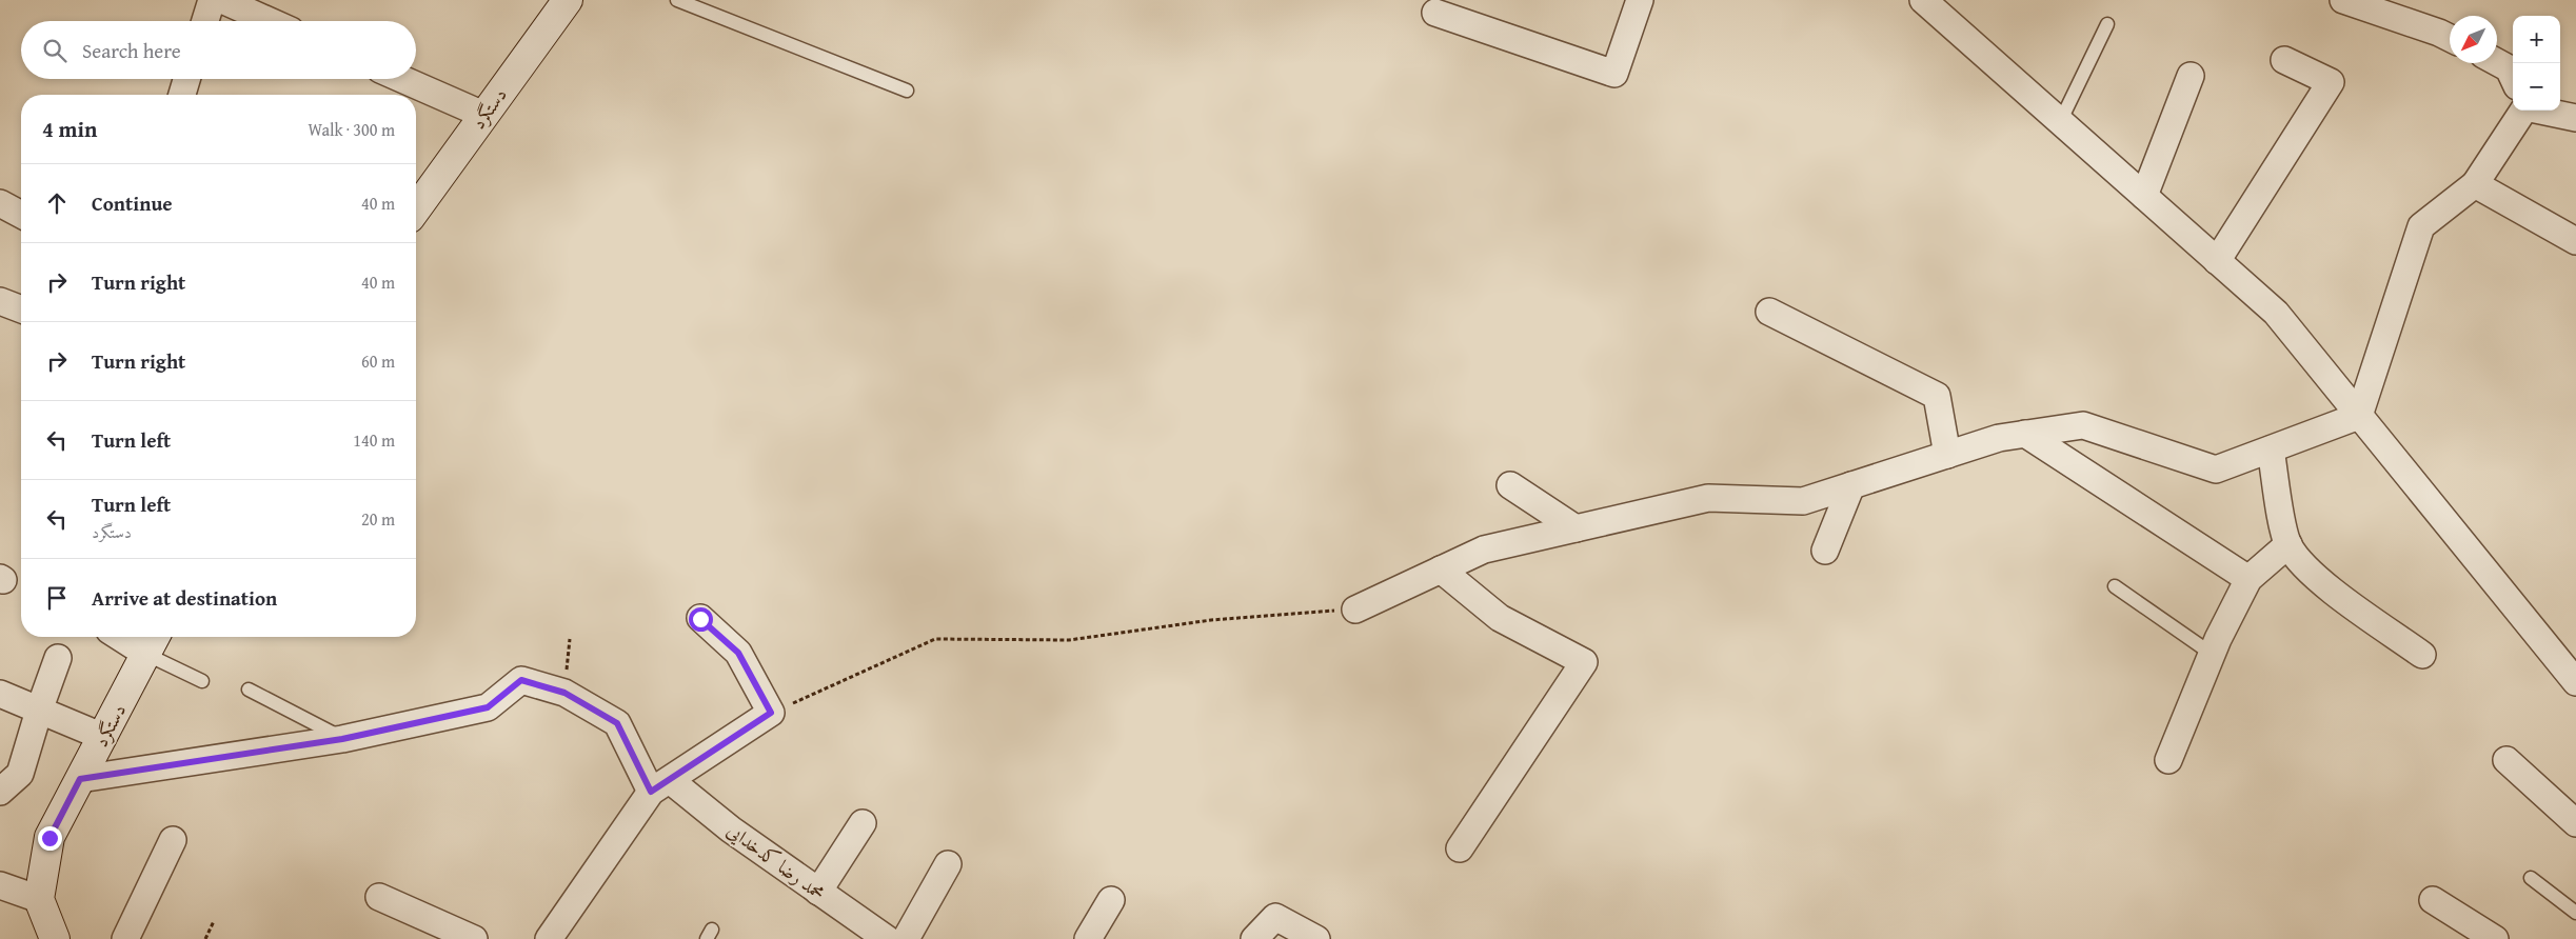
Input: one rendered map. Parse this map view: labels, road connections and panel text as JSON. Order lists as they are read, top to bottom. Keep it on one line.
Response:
{"streets":{"main road":["دستگرد"],"street":["محمد رضا کدخدایی"]},"north":"bottom left","page":{"map_buttons":["+","−"],"search":"Search here","heading":["4 min","Walk · 300 m"],"list":[["Continue","40 m"],["Turn right","40 m"],["Turn right","60 m"],["Turn left","140 m"],["Turn left","دستگرد","20 m"],"Arrive at destination"]}}
